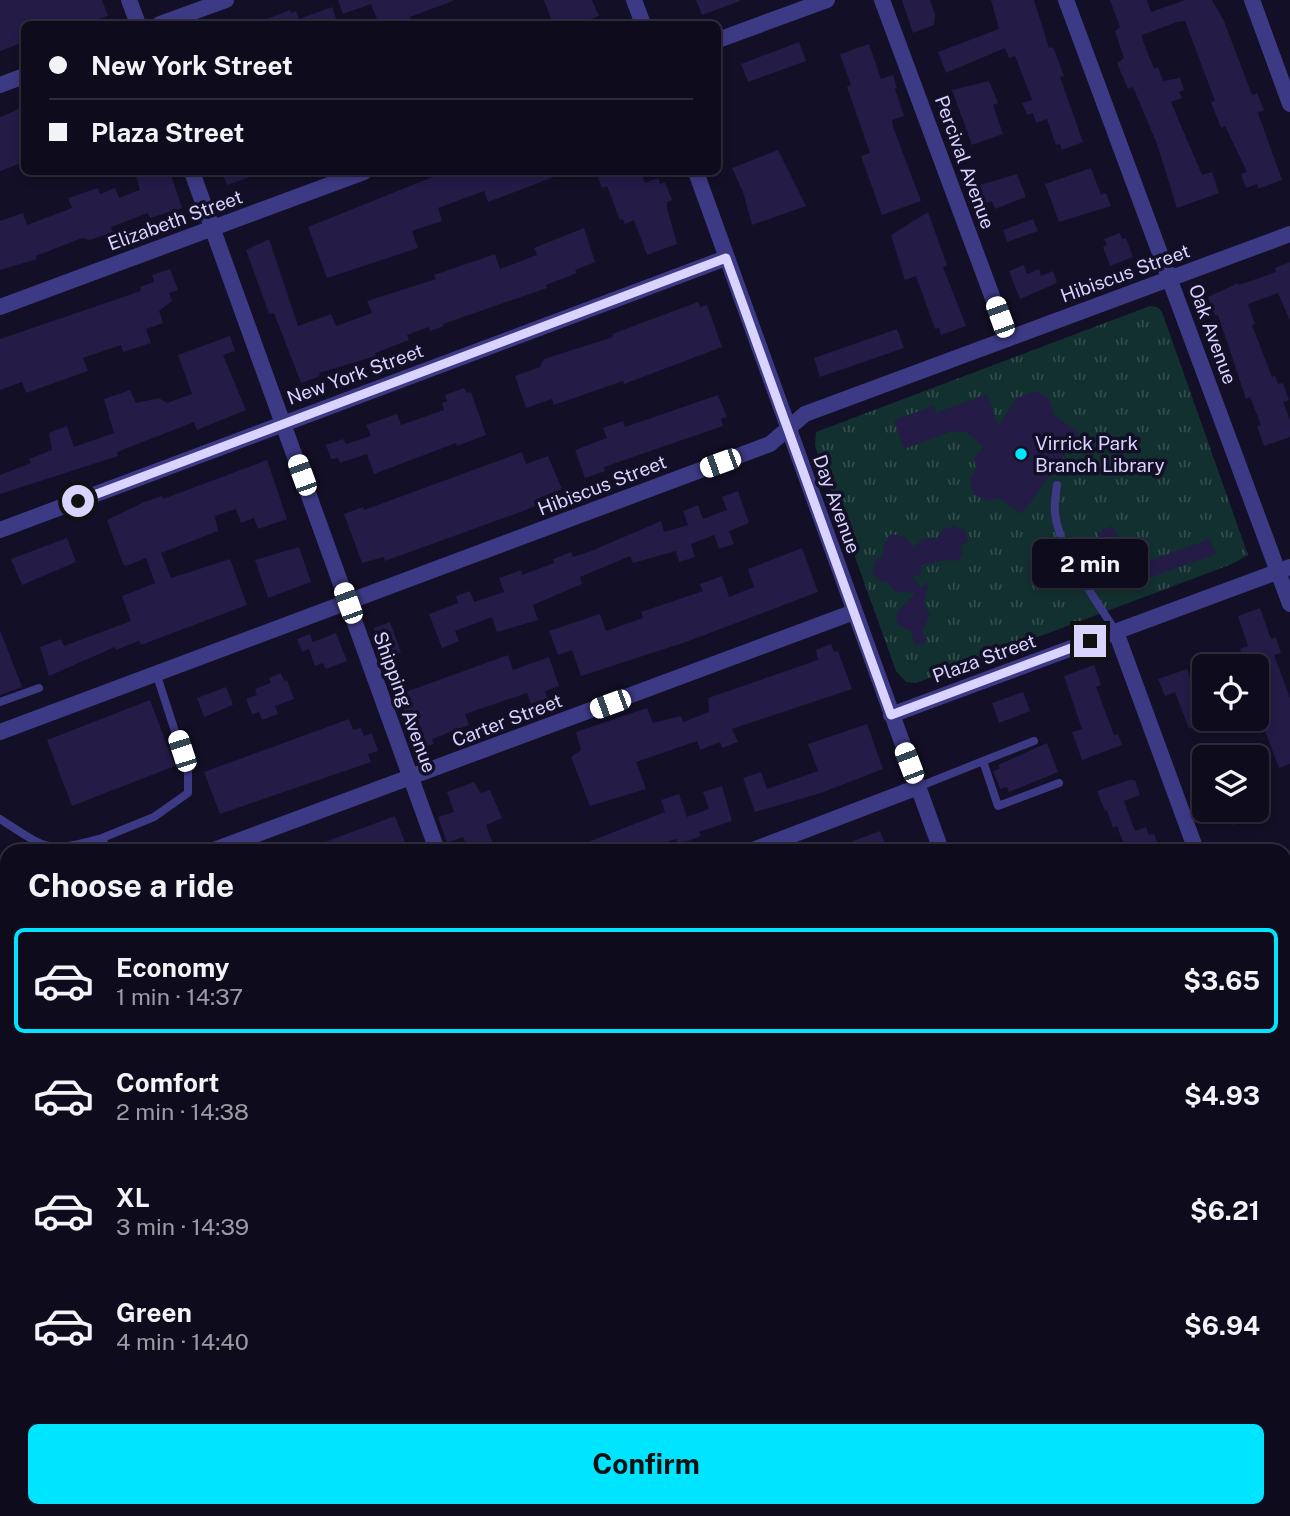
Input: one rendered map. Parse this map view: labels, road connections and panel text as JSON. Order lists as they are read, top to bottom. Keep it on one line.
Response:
{"streets":{"street":["Percival Avenue","Elizabeth Street","Hibiscus Street","Oak Avenue","New York Street","Day Avenue","Plaza Street","Shipping Avenue","Carter Street"]},"crossings":[["Percival Avenue","Hibiscus Street"],["Elizabeth Street","Shipping Avenue"],["Hibiscus Street","Oak Avenue"],["Hibiscus Street","Day Avenue"],["Hibiscus Street","Shipping Avenue"],["Oak Avenue","Plaza Street"],["New York Street","Day Avenue"],["New York Street","Shipping Avenue"],["Day Avenue","Plaza Street"],["Day Avenue","Carter Street"],["Shipping Avenue","Carter Street"]],"places":["Virrick Park Branch Library"],"page":{"banner":["New York Street","Plaza Street"],"bubble":"2 min","heading":"Choose a ride","list":[{"name":"Economy","note":"1 min · 14:37","value":"$3.65"},{"name":"Comfort","note":"2 min · 14:38","value":"$4.93"},{"name":"XL","note":"3 min · 14:39","value":"$6.21"},{"name":"Green","note":"4 min · 14:40","value":"$6.94"}],"buttons":"Confirm"}}
